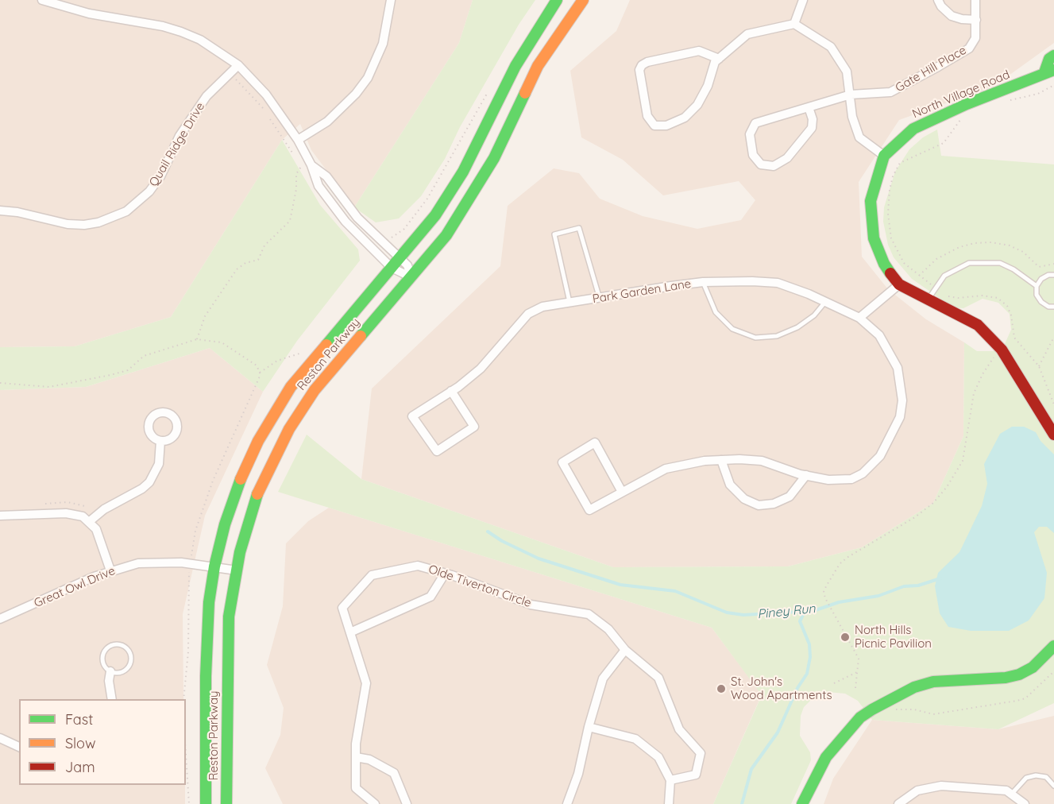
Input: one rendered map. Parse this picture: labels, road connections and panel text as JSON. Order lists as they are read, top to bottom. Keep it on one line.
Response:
{"streets":{"main road":["North Village Road","Reston Parkway"],"street":["Gate Hill Place","Quail Ridge Drive","Park Garden Lane","Olde Tiverton Circle","Great Owl Drive"]},"crossings":[["Reston Parkway","Great Owl Drive"]],"water":["Piney Run"],"places":["North Hills Picnic Pavilion","St. John's Wood Apartments"],"legend":["Fast","Slow","Jam"]}
